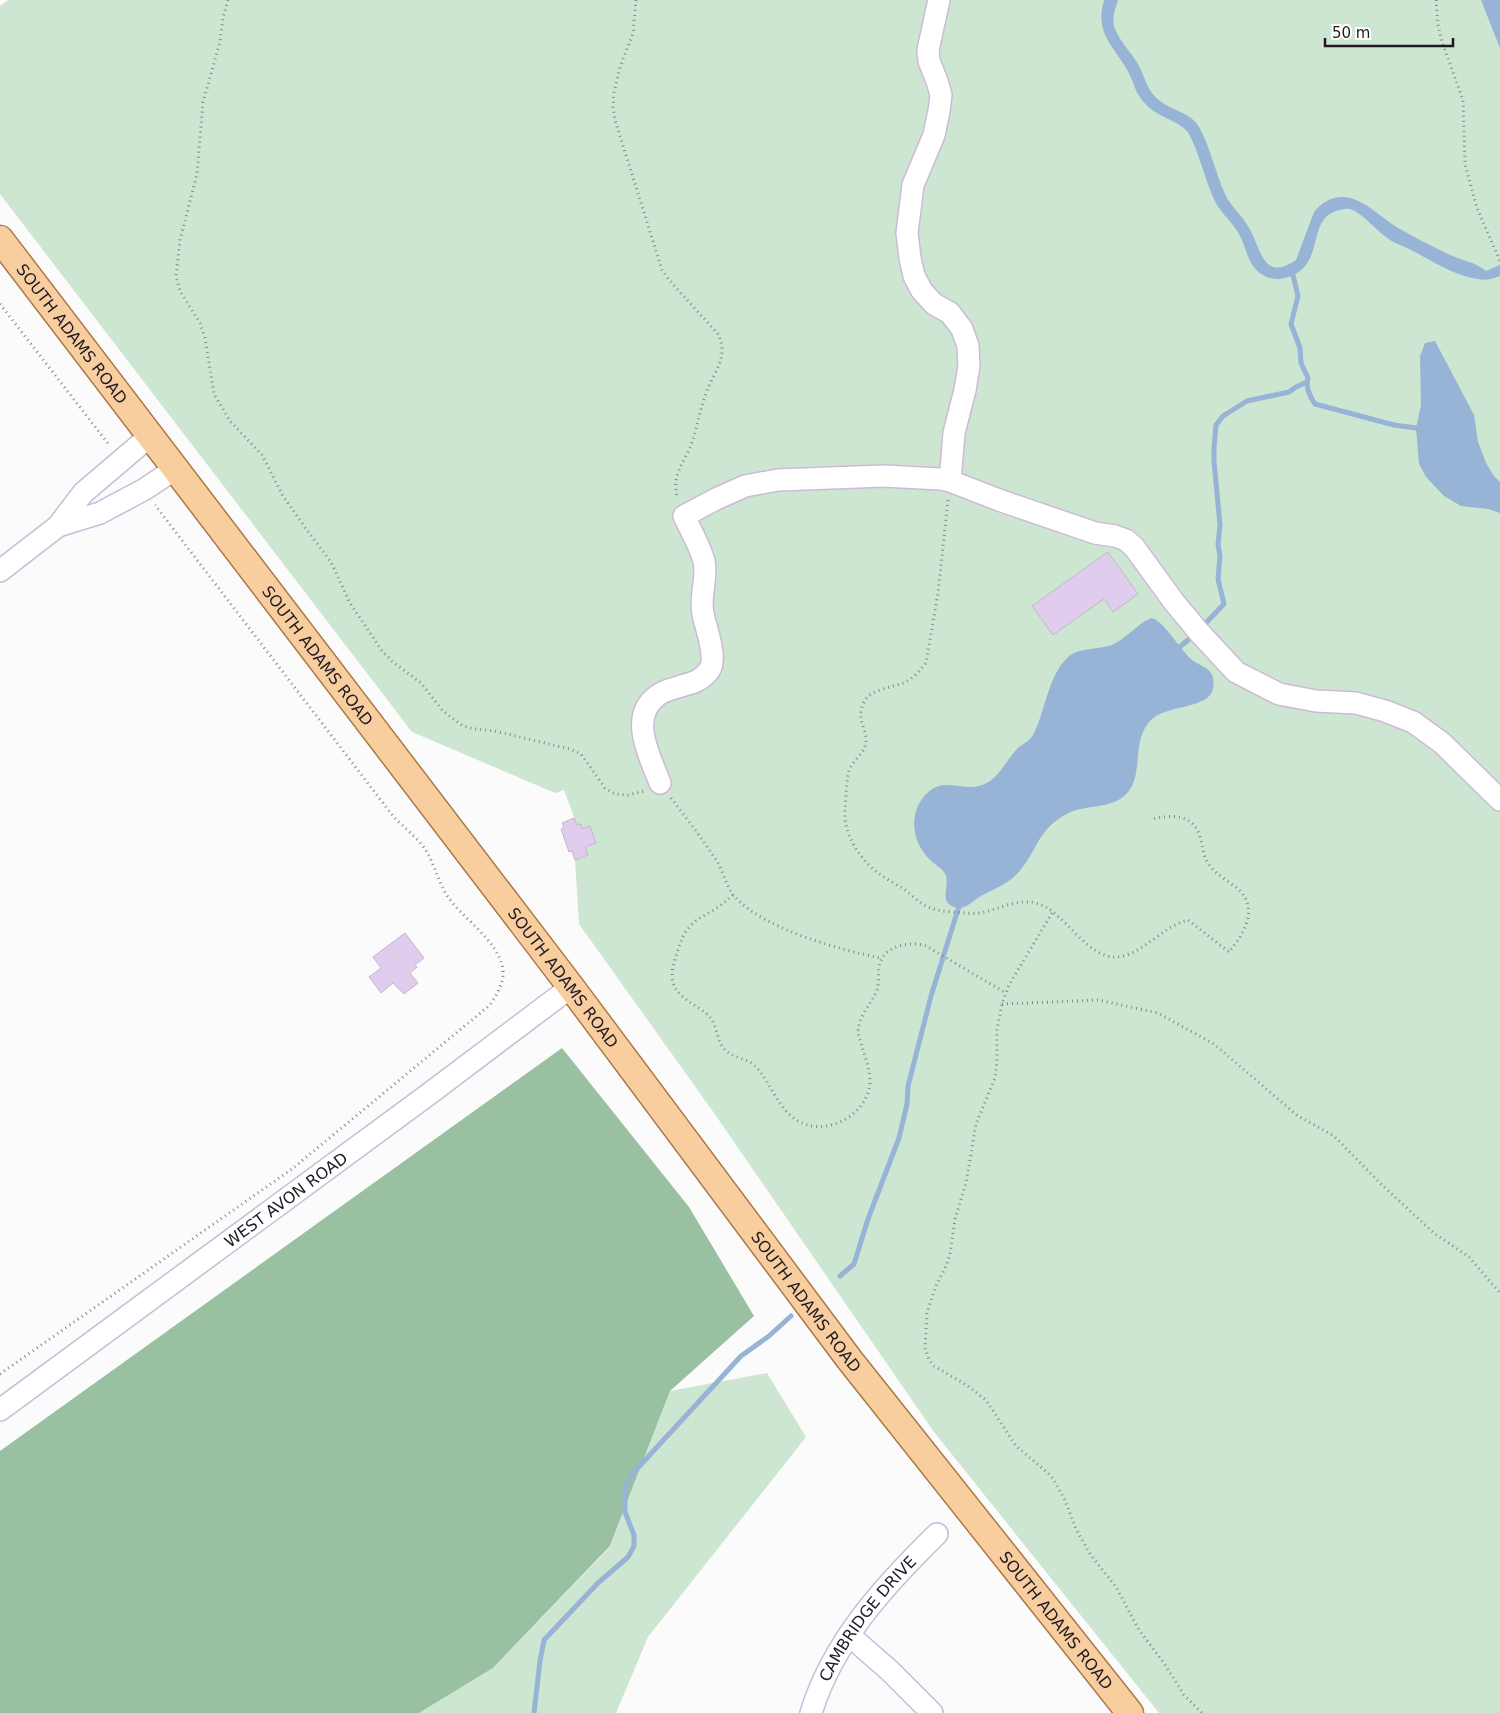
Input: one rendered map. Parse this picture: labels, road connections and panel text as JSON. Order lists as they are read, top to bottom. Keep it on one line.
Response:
{"streets":{"main road":["SOUTH ADAMS ROAD"],"street":["WEST AVON ROAD","CAMBRIDGE DRIVE"]},"crossings":[["SOUTH ADAMS ROAD","WEST AVON ROAD"]],"scale_bar":"50 m"}
